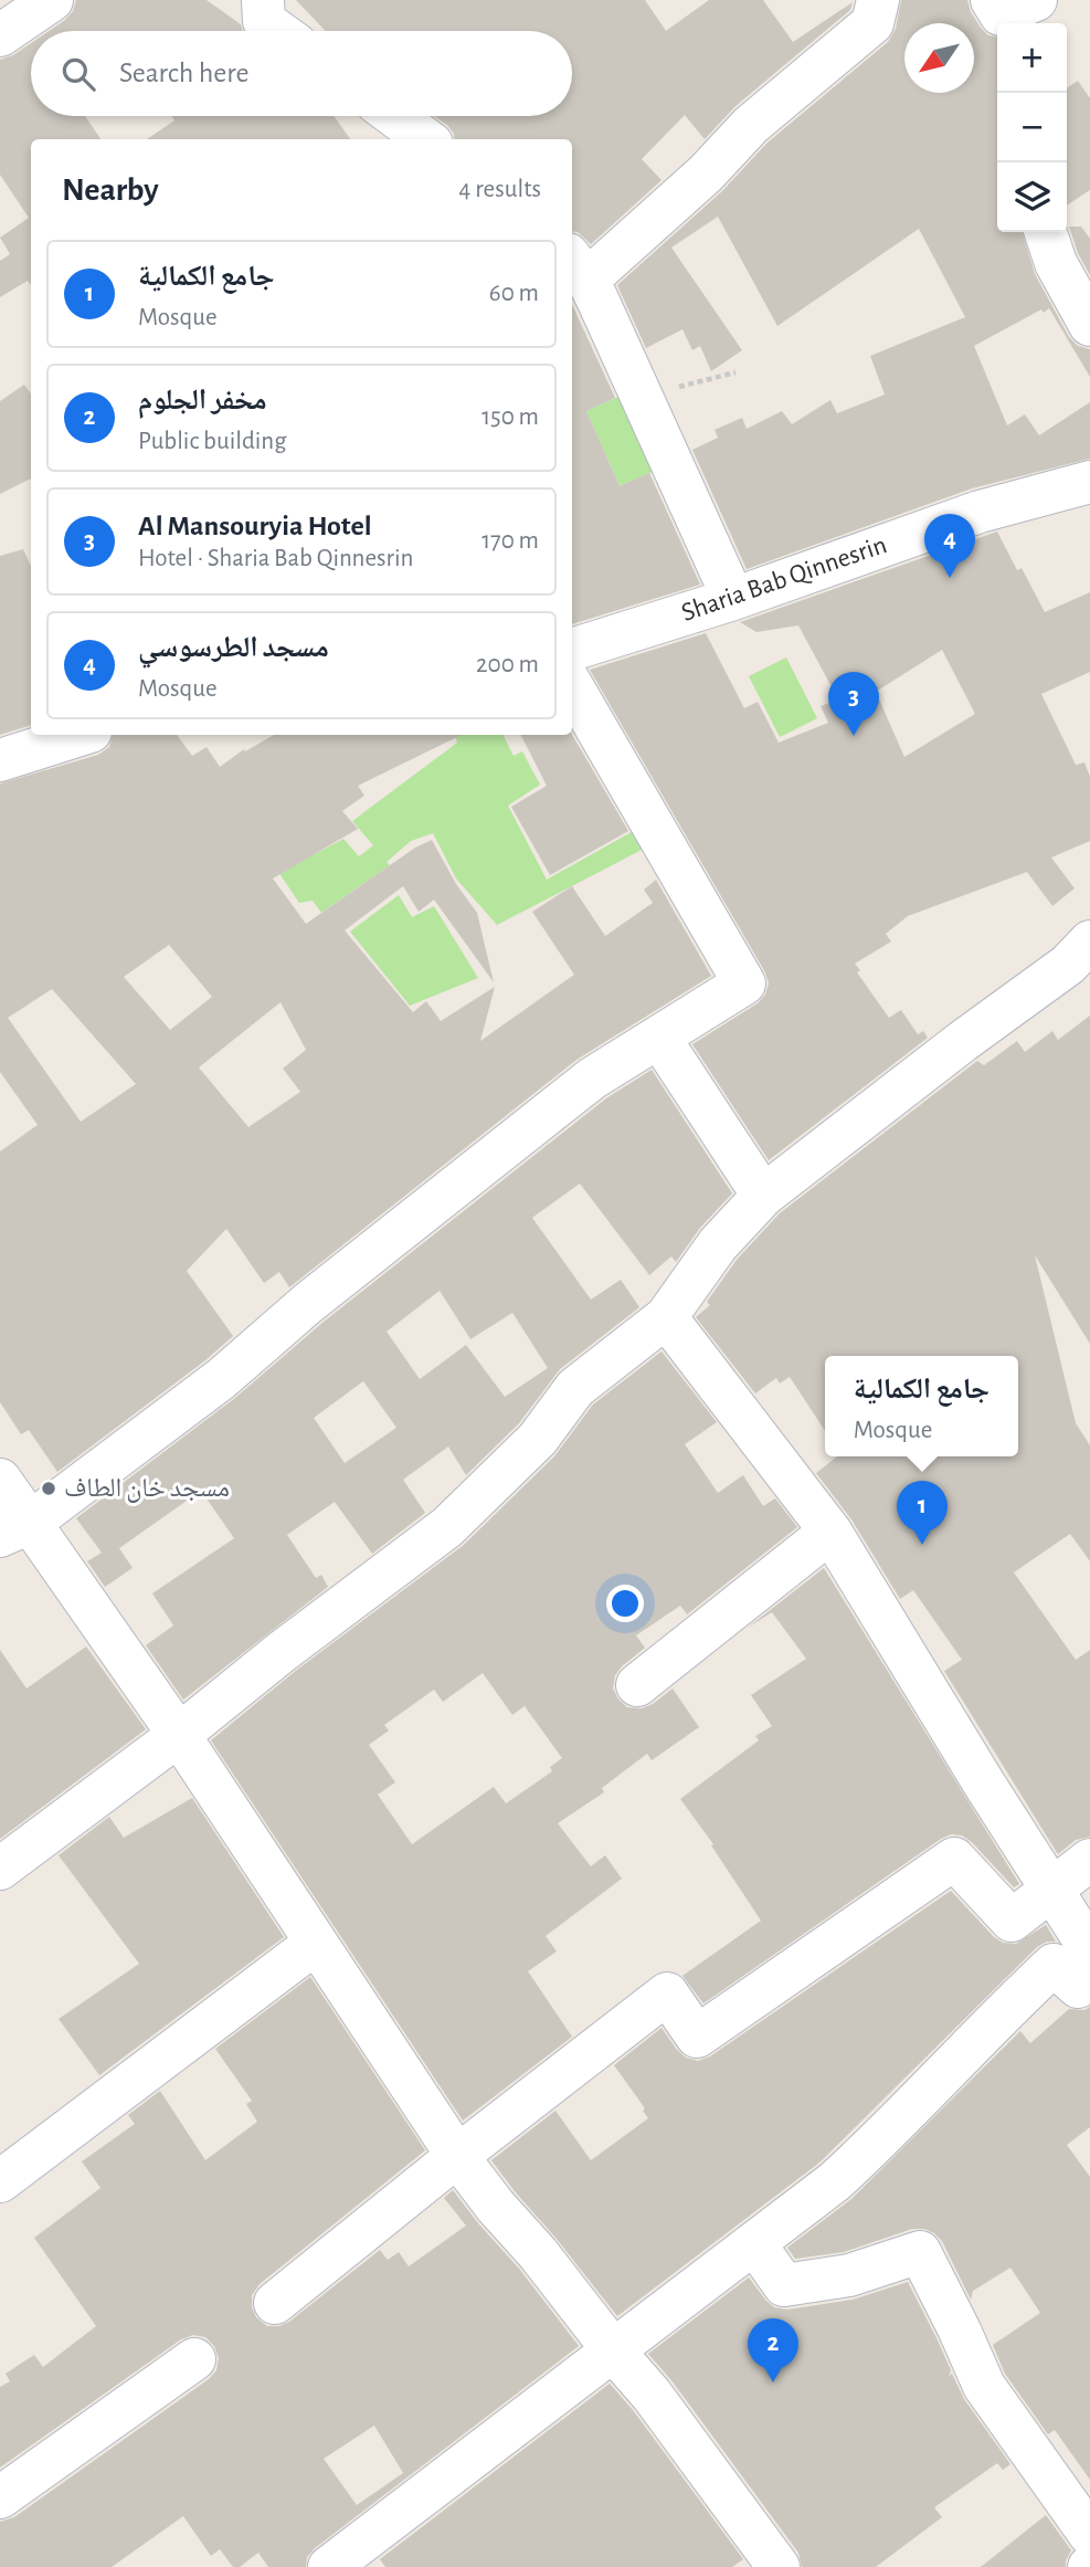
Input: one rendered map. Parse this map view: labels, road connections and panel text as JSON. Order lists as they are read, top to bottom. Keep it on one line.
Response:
{"streets":{"street":["Sharia Bab Qinnesrin"]},"places":["مسجد خان الطاف"],"north":"bottom left","page":{"map_buttons":["+","−"],"search":"Search here","heading":["Nearby","4 results"],"list":[{"mark":"1","name":"جامع الكمالية","note":"Mosque","value":"60 m"},{"mark":"2","name":"مخفر الجلوم","note":"Public building","value":"150 m"},{"mark":"3","name":"Al Mansouryia Hotel","note":"Hotel · Sharia Bab Qinnesrin","value":"170 m"},{"mark":"4","name":"مسجد الطرسوسي","note":"Mosque","value":"200 m"}],"pins":["4","3","1","2"],"popup":["جامع الكمالية","Mosque"]}}
